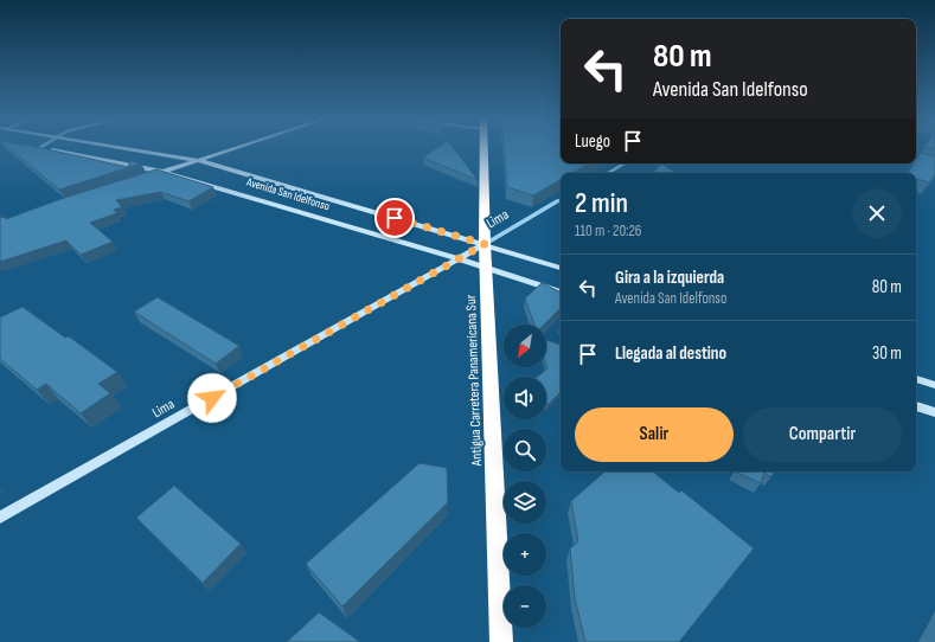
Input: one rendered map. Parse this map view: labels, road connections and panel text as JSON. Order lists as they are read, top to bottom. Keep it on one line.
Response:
{"streets":{"highway":["Antigua Carretera Panamericana Sur"],"street":["Avenida San Idelfonso","Lima"]},"crossings":[["Avenida San Idelfonso","Lima"],["Avenida San Idelfonso","Antigua Carretera Panamericana Sur"],["Lima","Antigua Carretera Panamericana Sur"]],"north":"bottom left","page":{"turn":["80 m","Avenida San Idelfonso"],"then":"Luego","heading":["2 min","110 m · 20:26"],"list":[{"name":"Gira a la izquierda","note":"Avenida San Idelfonso","value":"80 m"},{"name":"Llegada al destino","value":"30 m"}],"map_buttons":["+","−"],"buttons":["Salir","Compartir"]}}
